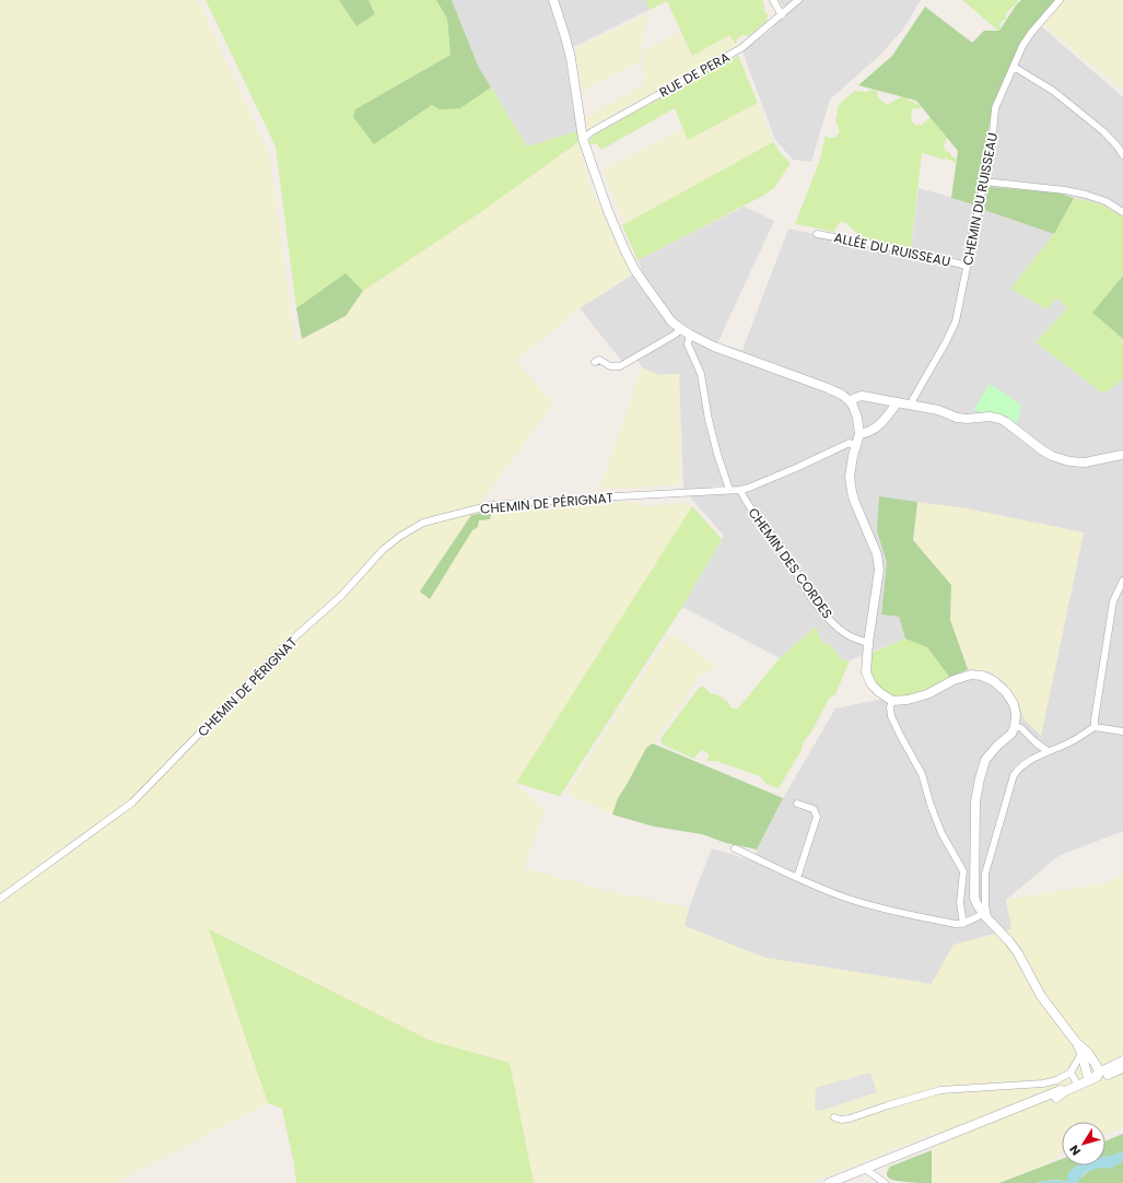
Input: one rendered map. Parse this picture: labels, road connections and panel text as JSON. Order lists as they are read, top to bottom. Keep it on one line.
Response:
{"streets":{"street":["RUE DE PERA","CHEMIN DU RUISSEAU","ALLÉE DU RUISSEAU","CHEMIN DE PÉRIGNAT","CHEMIN DES CORDES"]},"crossings":[["CHEMIN DU RUISSEAU","ALLÉE DU RUISSEAU"],["CHEMIN DE PÉRIGNAT","CHEMIN DES CORDES"]],"north":"bottom left"}
